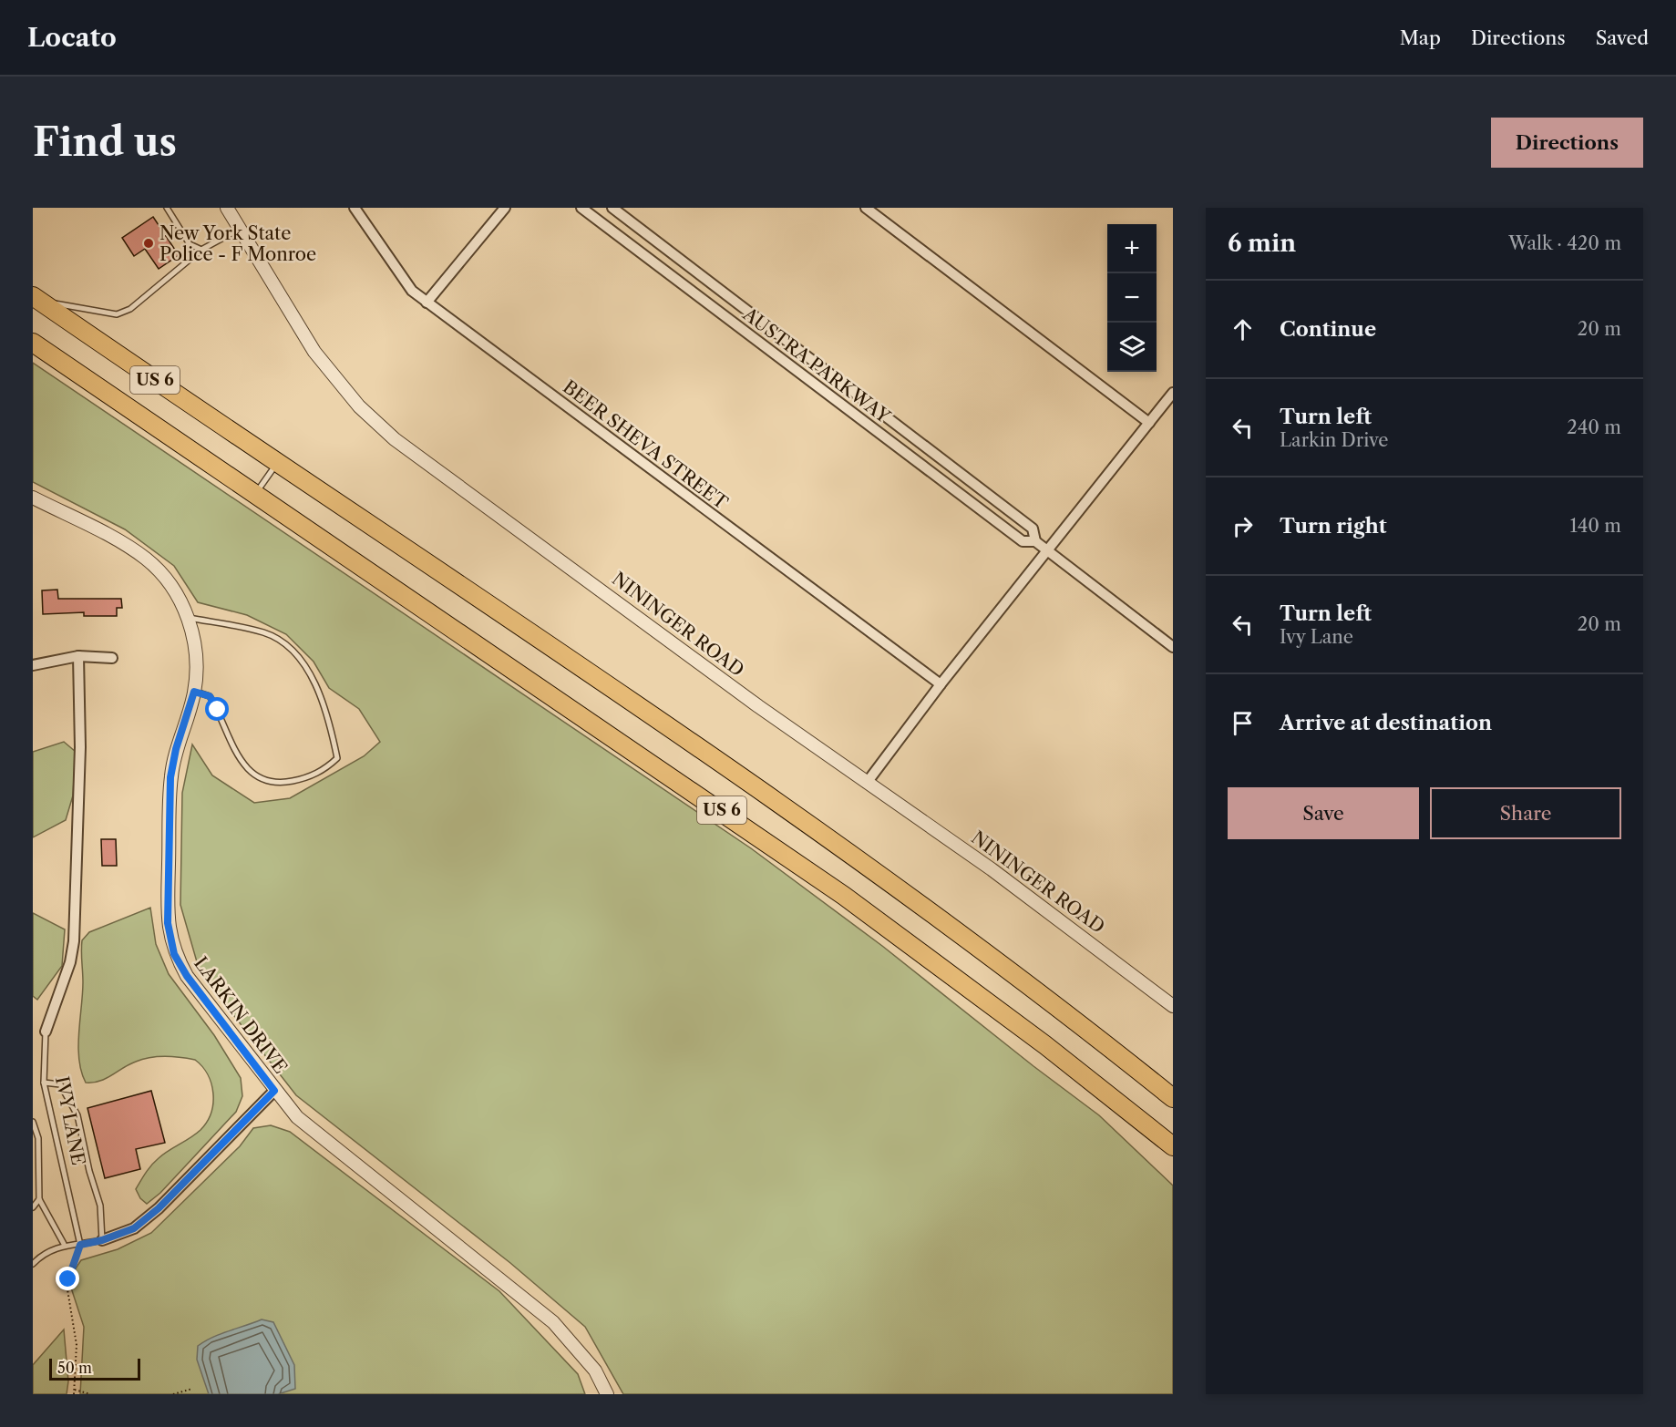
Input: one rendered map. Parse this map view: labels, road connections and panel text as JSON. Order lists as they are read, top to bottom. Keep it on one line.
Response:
{"streets":{"highway":["US 6"],"street":["AUSTRA PARKWAY","BEER SHEVA STREET","NININGER ROAD","LARKIN DRIVE","IVY LANE"]},"places":["New York State Police - F Monroe"],"scale_bar":"50 m","page":{"header":"Locato","nav":["Map","Directions","Saved"],"buttons":["Directions",["Save","Share"]],"title":"Find us","heading":["6 min","Walk · 420 m"],"map_buttons":["+","−"],"list":[["Continue","20 m"],["Turn left","Larkin Drive","240 m"],["Turn right","140 m"],["Turn left","Ivy Lane","20 m"],"Arrive at destination"],"scale":"50 m"}}
